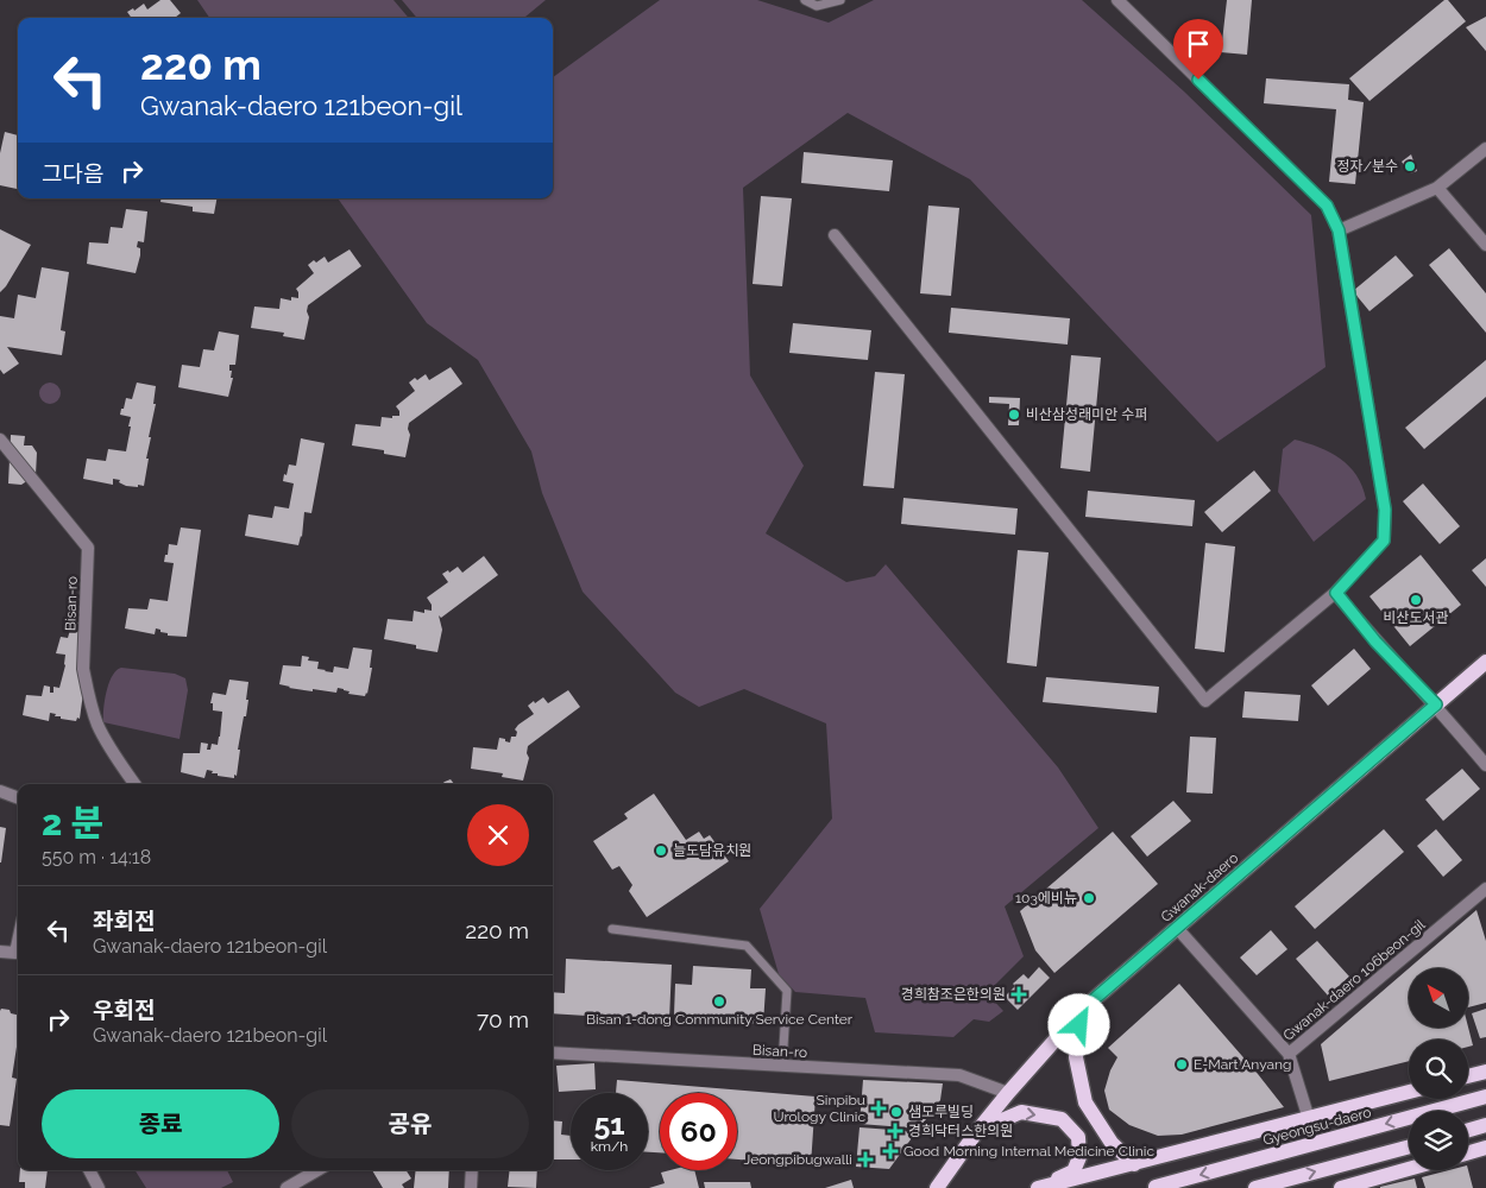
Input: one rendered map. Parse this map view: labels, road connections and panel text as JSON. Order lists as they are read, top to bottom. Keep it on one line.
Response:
{"streets":{"main road":["Gwanak-daero","Gyeongsu-daero"],"street":["Bisan-ro","Gwanak-daero 106beon-gil"]},"crossings":[["Bisan-ro","Gwanak-daero"],["Gwanak-daero","Gwanak-daero 106beon-gil"]],"places":{"other":["정자/분수","비산삼성래미안 수퍼","비산도서관","늘도담유치원","103에비뉴","Bisan 1-dong Community Service Center","E-Mart Anyang","샘모루빌딩"],"health":["경희참조은한의원","Sinpibu Urology Clinic","경희닥터스한의원","Good Morning Internal Medicine Clinic","Jeongpibugwalli"]},"north":"top left","page":{"turn":["220 m","Gwanak-daero 121beon-gil"],"then":"그다음","heading":["2 분","550 m · 14:18"],"list":[{"name":"좌회전","note":"Gwanak-daero 121beon-gil","value":"220 m"},{"name":"우회전","note":"Gwanak-daero 121beon-gil","value":"70 m"}],"buttons":["종료","공유"],"speed":"51 km/h","limit":"60"}}
